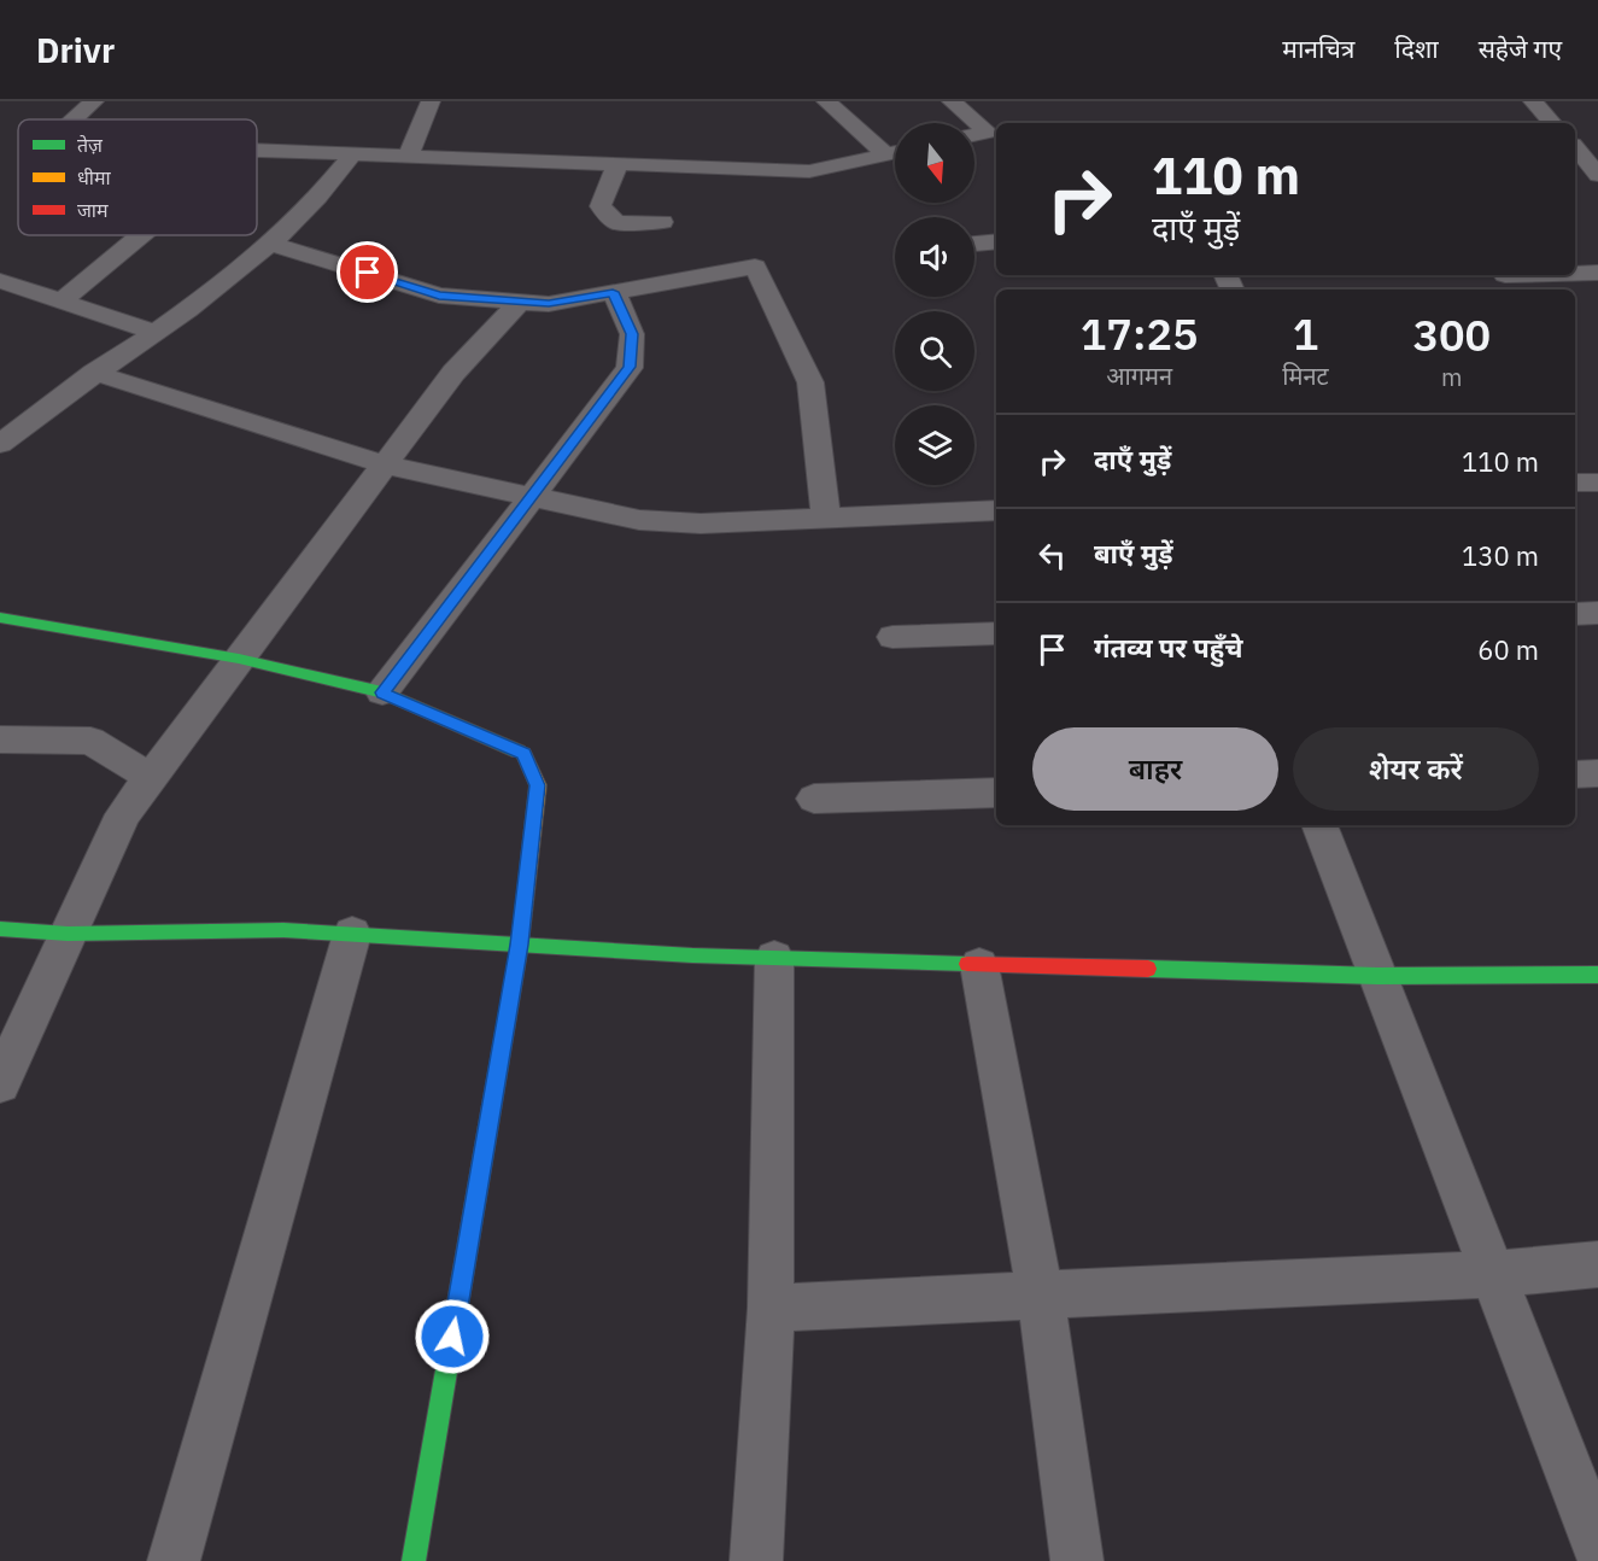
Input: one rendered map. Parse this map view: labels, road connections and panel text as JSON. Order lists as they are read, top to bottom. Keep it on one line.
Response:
{"legend":["तेज़","धीमा","जाम"],"north":"bottom","page":{"header":"Drivr","nav":["मानचित्र","दिशा","सहेजे गए"],"turn":["110 m","दाएँ मुड़ें"],"eta":["17:25","आगमन","1","मिनट","300","m"],"list":[{"name":"दाएँ मुड़ें","value":"110 m"},{"name":"बाएँ मुड़ें","value":"130 m"},{"name":"गंतव्य पर पहुँचे","value":"60 m"}],"buttons":["बाहर","शेयर करें"]}}
